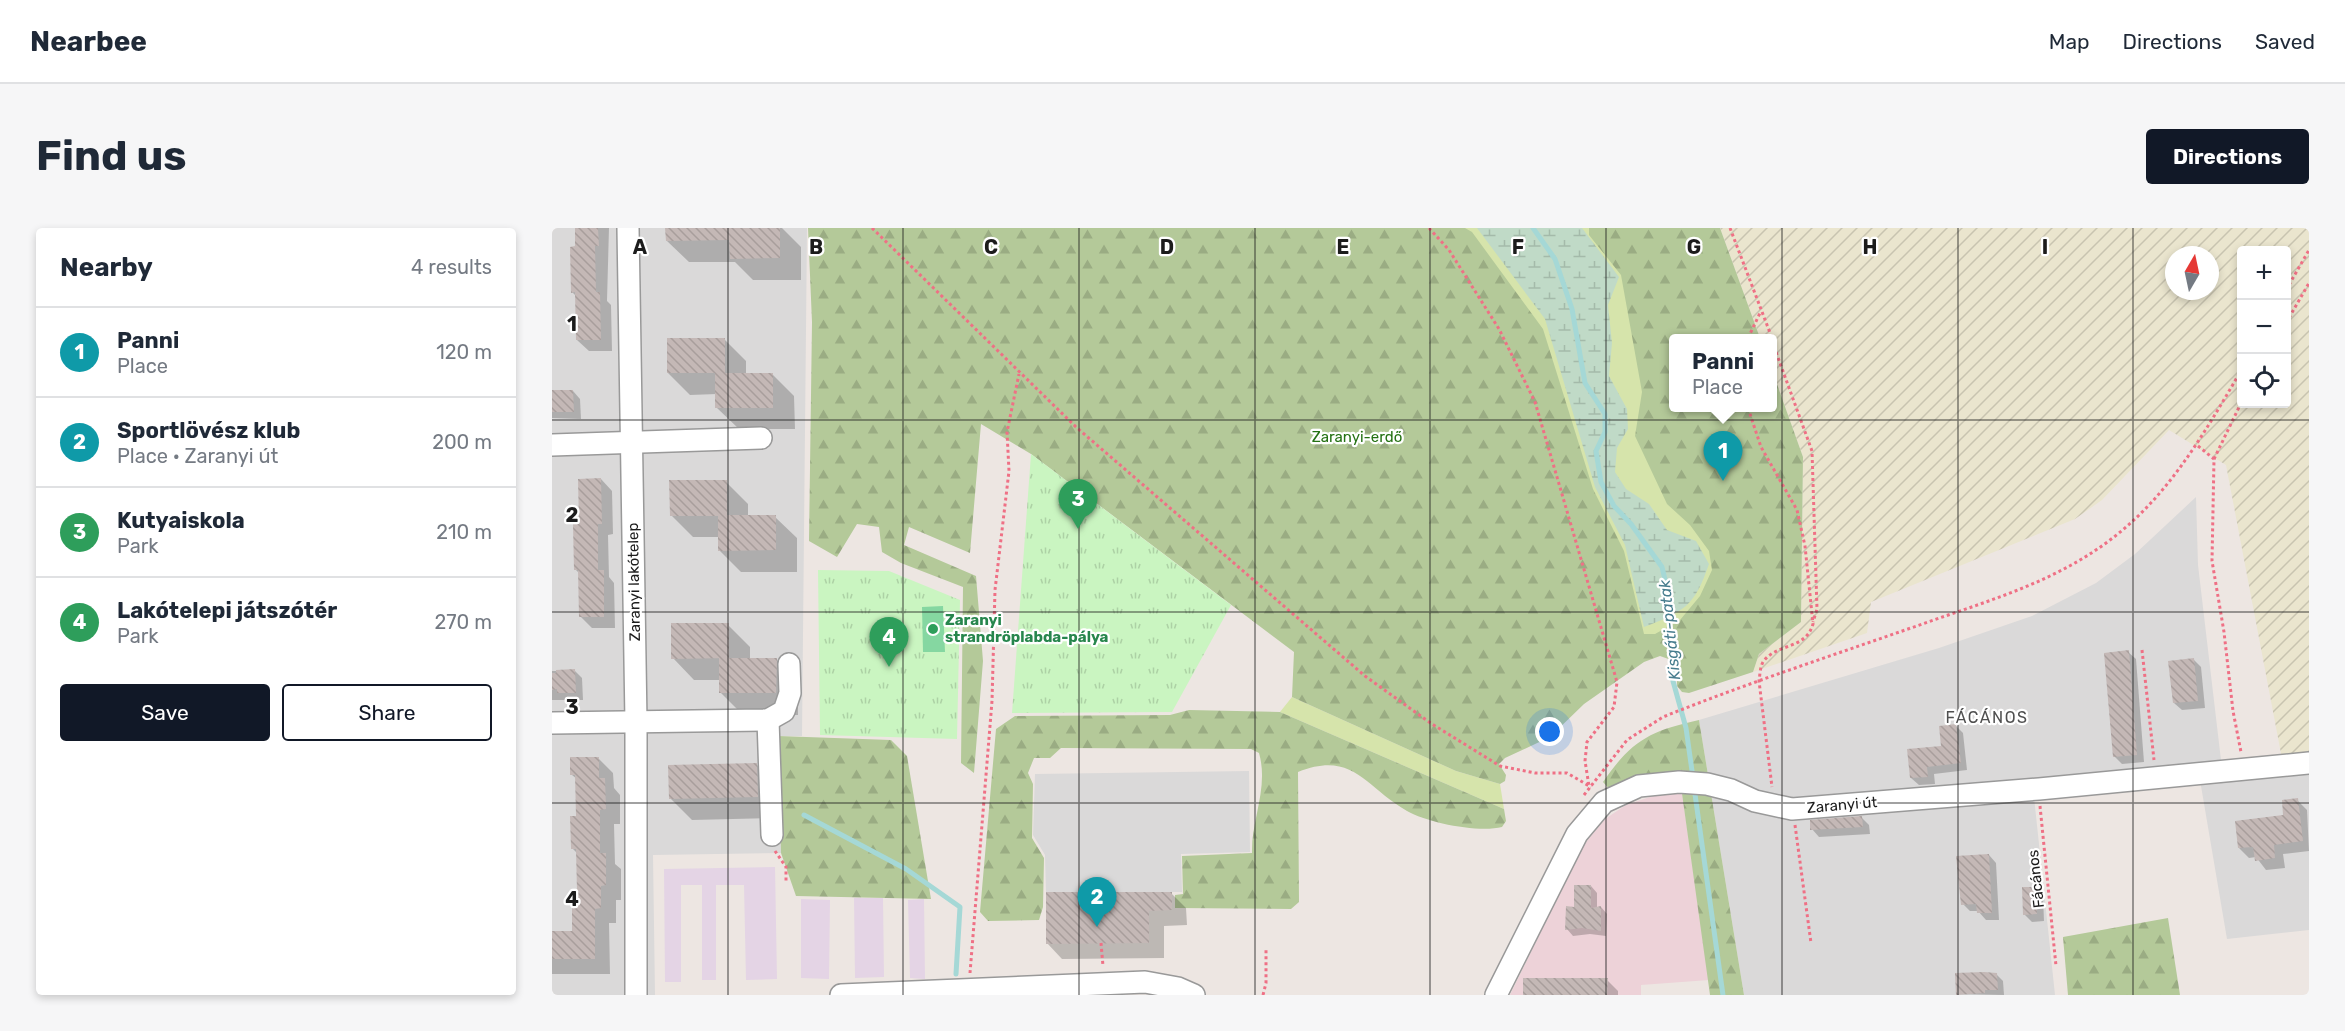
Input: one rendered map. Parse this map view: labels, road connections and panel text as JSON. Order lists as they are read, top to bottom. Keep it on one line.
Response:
{"streets":{"street":["Zaranyi lakótelep","Zaranyi út"],"path":["Fácános"]},"crossings":[["Zaranyi út","Fácános"]],"districts":["FÁCÁNOS"],"water":["Kisgáti-patak"],"parks":["Zaranyi-erdő"],"places":["Zaranyi strandröplabda-pálya"],"north":"top","page":{"header":"Nearbee","nav":["Map","Directions","Saved"],"buttons":["Directions",["Save","Share"]],"title":"Find us","heading":["Nearby","4 results"],"map_buttons":["+","−"],"list":[{"mark":"1","name":"Panni","note":"Place","value":"120 m"},{"mark":"2","name":"Sportlövész klub","note":"Place · Zaranyi út","value":"200 m"},{"mark":"3","name":"Kutyaiskola","note":"Park","value":"210 m"},{"mark":"4","name":"Lakótelepi játszótér","note":"Park","value":"270 m"}],"popup":["Panni","Place"],"pins":["1","3","4","2"]},"grid":{"columns":["A","B","C","D","E","F","G","H","I"],"rows":["1","2","3","4"]}}
